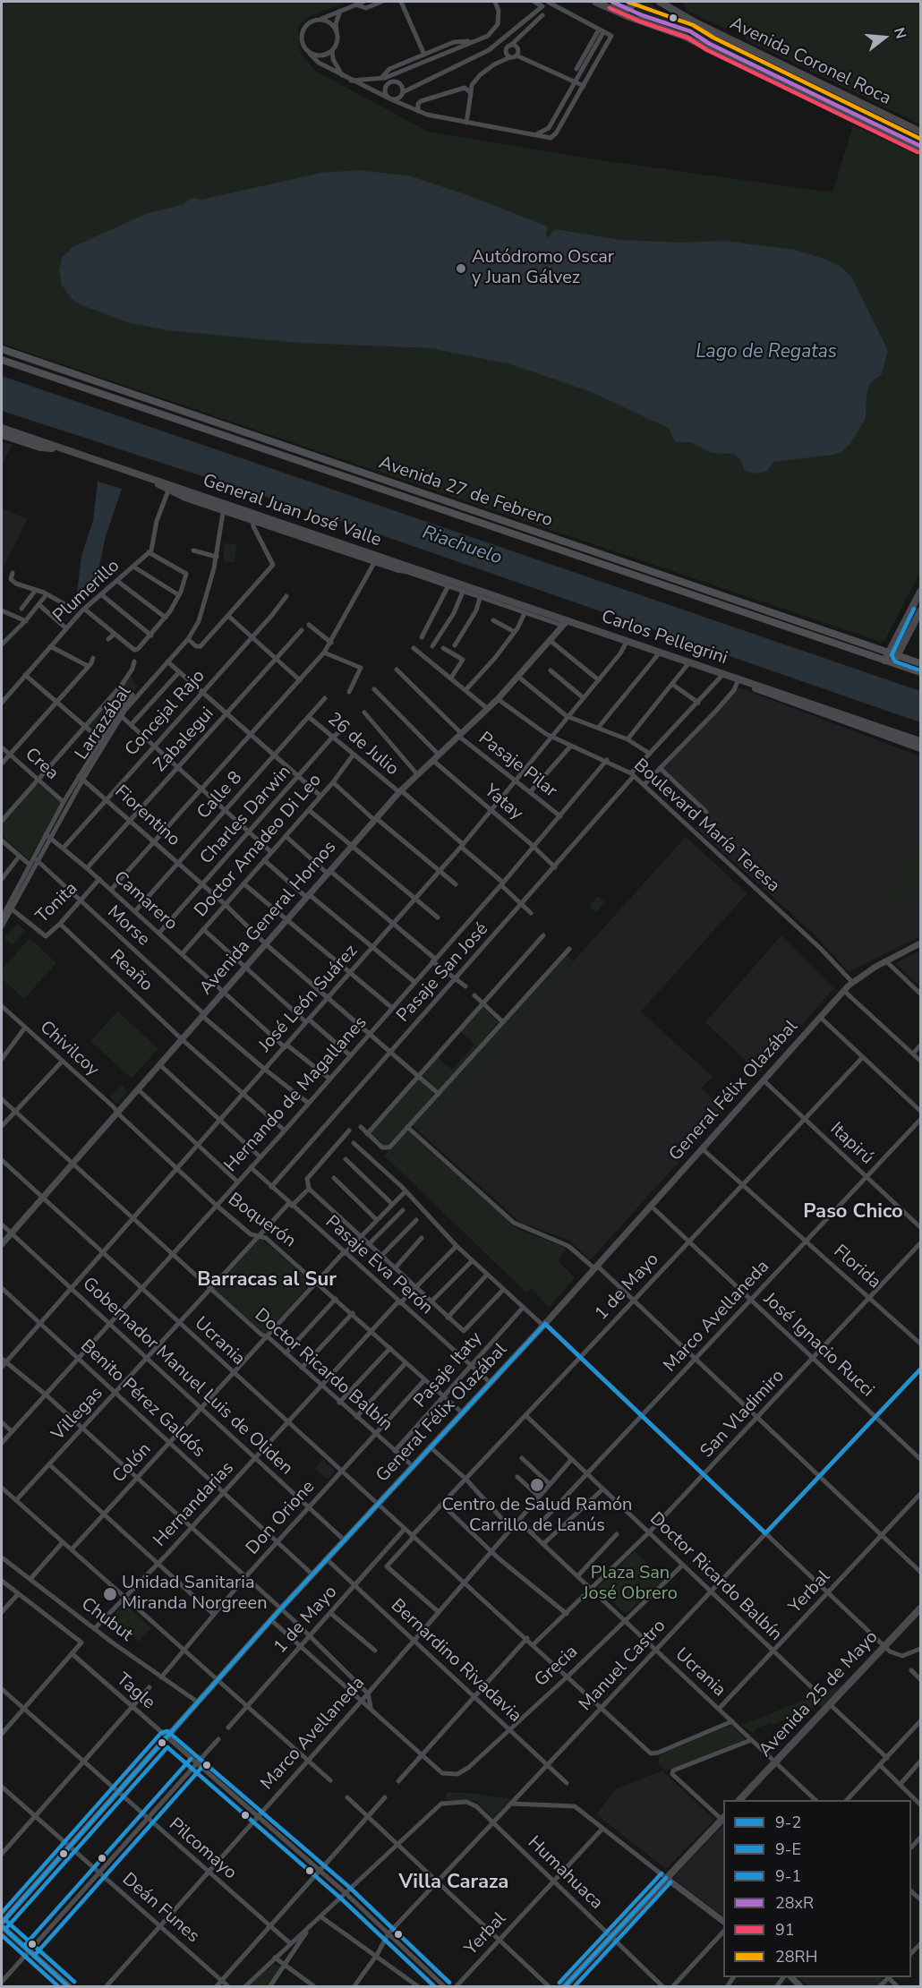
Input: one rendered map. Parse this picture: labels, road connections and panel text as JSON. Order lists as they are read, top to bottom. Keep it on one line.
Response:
{"streets":{"main road":["Avenida Coronel Roca","Avenida 27 de Febrero","General Juan José Valle","Carlos Pellegrini","Avenida 25 de Mayo"],"street":["Plumerillo","Concejal Rajo","Larrazábal","Zabalegui","26 de Julio","Crea","Pasaje Pilar","Calle 8","Yatay","Charles Darwin","Fiorentino","Boulevard María Teresa","Doctor Amadeo Di Leo","Camarero","Tonita","Avenida General Hornos","Morse","Reaño","Pasaje San José","José León Suárez","Chivilcoy","General Félix Olazábal","Hernando de Magallanes","Itapirú","Boquerón","Pasaje Eva Perón","Florida","1 de Mayo","Marco Avellaneda","Ucrania","José Ignacio Rucci","Doctor Ricardo Balbín","Pasaje Itaty","Gobernador Manuel Luis de Oliden","Benito Pérez Galdós","Villegas","San Vladimiro","Colón","Hernandarias","Don Orione","Yerbal","Chubut","Bernardino Rivadavia","Manuel Castro","Grecia","Tagle","Pilcomayo","Humahuaca","Deán Funes"]},"crossings":[["General Juan José Valle","Carlos Pellegrini"],["General Juan José Valle","Larrazábal"],["General Juan José Valle","Avenida General Hornos"],["Carlos Pellegrini","Avenida General Hornos"],["Carlos Pellegrini","Pasaje San José"],["Carlos Pellegrini","José León Suárez"],["Concejal Rajo","Fiorentino"],["Concejal Rajo","Camarero"],["Larrazábal","Crea"],["Larrazábal","Fiorentino"],["Larrazábal","Camarero"],["Larrazábal","Tonita"],["Larrazábal","Morse"],["Zabalegui","Fiorentino"],["Zabalegui","Camarero"],["26 de Julio","Calle 8"],["26 de Julio","Charles Darwin"],["26 de Julio","Doctor Amadeo Di Leo"],["26 de Julio","Avenida General Hornos"],["26 de Julio","Pasaje San José"],["26 de Julio","José León Suárez"],["26 de Julio","Hernando de Magallanes"],["Pasaje Pilar","Avenida General Hornos"],["Pasaje Pilar","José León Suárez"],["Pasaje Pilar","Hernando de Magallanes"],["Calle 8","Fiorentino"],["Calle 8","Camarero"],["Yatay","Avenida General Hornos"],["Yatay","Pasaje San José"],["Yatay","José León Suárez"],["Yatay","Hernando de Magallanes"],["Charles Darwin","Fiorentino"],["Charles Darwin","Camarero"],["Fiorentino","Doctor Amadeo Di Leo"],["Fiorentino","Avenida General Hornos"],["Fiorentino","Pasaje San José"],["Fiorentino","José León Suárez"],["Fiorentino","Hernando de Magallanes"],["Boulevard María Teresa","Avenida General Hornos"],["Boulevard María Teresa","Pasaje San José"],["Boulevard María Teresa","José León Suárez"],["Boulevard María Teresa","General Félix Olazábal"],["Boulevard María Teresa","Hernando de Magallanes"],["Doctor Amadeo Di Leo","Camarero"],["Camarero","Tonita"],["Camarero","Avenida General Hornos"],["Camarero","José León Suárez"],["Camarero","Hernando de Magallanes"],["Tonita","Morse"],["Tonita","Reaño"],["Avenida General Hornos","Morse"],["Avenida General Hornos","Reaño"],["Avenida General Hornos","Chivilcoy"],["Avenida General Hornos","Boquerón"],["Avenida General Hornos","Ucrania"],["Avenida General Hornos","Doctor Ricardo Balbín"],["Avenida General Hornos","Gobernador Manuel Luis de Oliden"],["Reaño","José León Suárez"],["Reaño","Hernando de Magallanes"],["Pasaje San José","Pasaje Eva Perón"],["José León Suárez","Boquerón"],["José León Suárez","Ucrania"],["José León Suárez","Doctor Ricardo Balbín"],["José León Suárez","Gobernador Manuel Luis de Oliden"],["José León Suárez","Benito Pérez Galdós"],["Chivilcoy","Boquerón"],["General Félix Olazábal","Itapirú"],["General Félix Olazábal","Boquerón"],["General Félix Olazábal","Pasaje Eva Perón"],["General Félix Olazábal","Florida"],["General Félix Olazábal","Ucrania"],["General Félix Olazábal","José Ignacio Rucci"],["General Félix Olazábal","Doctor Ricardo Balbín"],["General Félix Olazábal","Gobernador Manuel Luis de Oliden"],["General Félix Olazábal","Benito Pérez Galdós"],["General Félix Olazábal","Chubut"],["General Félix Olazábal","Bernardino Rivadavia"],["General Félix Olazábal","Tagle"],["General Félix Olazábal","Pilcomayo"],["General Félix Olazábal","Deán Funes"],["Hernando de Magallanes","Boquerón"],["Hernando de Magallanes","Pasaje Eva Perón"],["Hernando de Magallanes","Ucrania"],["Hernando de Magallanes","Doctor Ricardo Balbín"],["Hernando de Magallanes","Gobernador Manuel Luis de Oliden"],["Hernando de Magallanes","Benito Pérez Galdós"],["Itapirú","1 de Mayo"],["Itapirú","Marco Avellaneda"],["Boquerón","Pasaje Itaty"],["Boquerón","Villegas"],["Boquerón","Colón"],["Boquerón","Hernandarias"],["Boquerón","Don Orione"],["Pasaje Eva Perón","Pasaje Itaty"],["Pasaje Eva Perón","Villegas"],["Pasaje Eva Perón","Colón"],["Pasaje Eva Perón","Hernandarias"],["Florida","1 de Mayo"],["Florida","Marco Avellaneda"],["Florida","San Vladimiro"],["1 de Mayo","Marco Avellaneda"],["1 de Mayo","José Ignacio Rucci"],["1 de Mayo","Doctor Ricardo Balbín"],["1 de Mayo","Bernardino Rivadavia"],["Marco Avellaneda","Ucrania"],["Marco Avellaneda","José Ignacio Rucci"],["Marco Avellaneda","Doctor Ricardo Balbín"],["Marco Avellaneda","Bernardino Rivadavia"],["Marco Avellaneda","Tagle"],["Marco Avellaneda","Pilcomayo"],["Marco Avellaneda","Deán Funes"],["Ucrania","Villegas"],["Ucrania","San Vladimiro"],["Ucrania","Colón"],["Ucrania","Hernandarias"],["Ucrania","Don Orione"],["Ucrania","Yerbal"],["Ucrania","Manuel Castro"],["Ucrania","Grecia"],["Ucrania","Avenida 25 de Mayo"],["José Ignacio Rucci","San Vladimiro"],["José Ignacio Rucci","Manuel Castro"],["Doctor Ricardo Balbín","Pasaje Itaty"],["Doctor Ricardo Balbín","Villegas"],["Doctor Ricardo Balbín","San Vladimiro"],["Doctor Ricardo Balbín","Colón"],["Doctor Ricardo Balbín","Hernandarias"],["Doctor Ricardo Balbín","Don Orione"],["Doctor Ricardo Balbín","Yerbal"],["Doctor Ricardo Balbín","Manuel Castro"],["Doctor Ricardo Balbín","Grecia"],["Gobernador Manuel Luis de Oliden","Villegas"],["Gobernador Manuel Luis de Oliden","Colón"],["Gobernador Manuel Luis de Oliden","Hernandarias"],["Gobernador Manuel Luis de Oliden","Don Orione"],["Benito Pérez Galdós","Villegas"],["Benito Pérez Galdós","Colón"],["Benito Pérez Galdós","Hernandarias"],["Benito Pérez Galdós","Don Orione"],["Hernandarias","Chubut"],["Don Orione","Chubut"],["Yerbal","Humahuaca"],["Chubut","Tagle"],["Bernardino Rivadavia","Manuel Castro"],["Bernardino Rivadavia","Grecia"],["Manuel Castro","Tagle"],["Manuel Castro","Humahuaca"]],"districts":["Paso Chico","Barracas al Sur","Villa Caraza"],"water":["Lago de Regatas","Riachuelo"],"parks":["Plaza San José Obrero"],"places":["Autódromo Oscar y Juan Gálvez","Centro de Salud Ramón Carrillo de Lanús","Unidad Sanitaria Miranda Norgreen"],"lines":["transit line 28xR","transit line 28RH","transit line 91","transit line 9-E","transit line 9-2","transit line 9-1"],"legend":["9-2","9-E","9-1","28xR","91","28RH"],"north":"right"}
